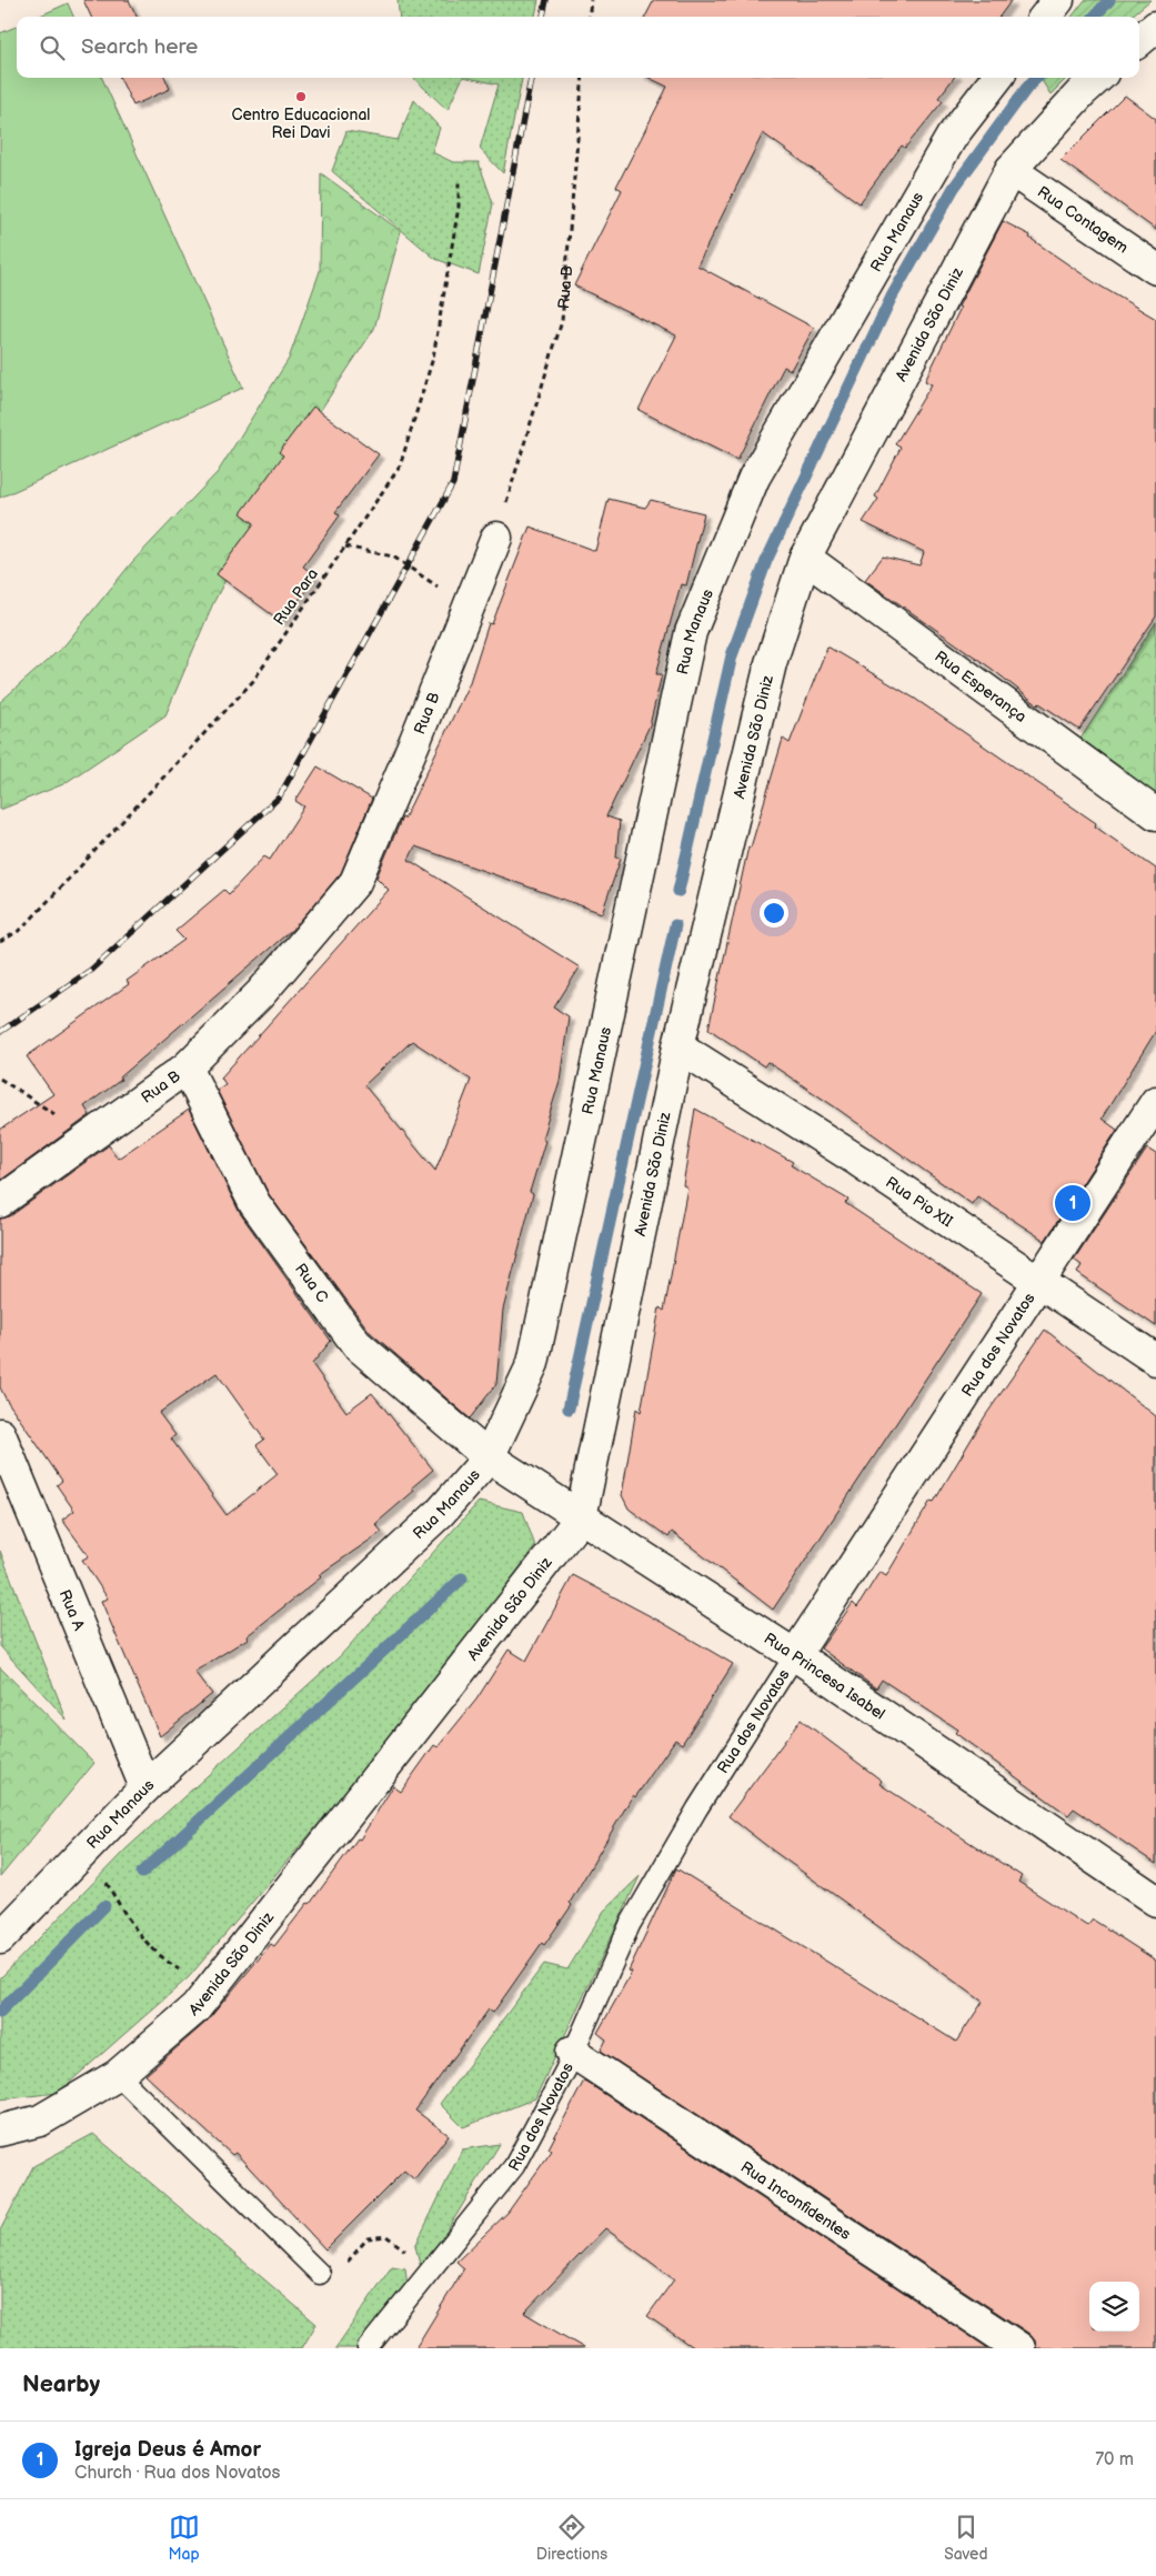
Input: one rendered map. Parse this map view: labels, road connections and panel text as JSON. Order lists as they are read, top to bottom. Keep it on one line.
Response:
{"streets":{"street":["Rua Contagem","Rua Manaus","Rua B","Avenida São Diniz","Rua Esperança","Rua Pio XII","Rua C","Rua dos Novatos","Rua A","Rua Princesa Isabel","Rua Inconfidentes"],"path":["Rua Para"]},"crossings":[["Rua Contagem","Avenida São Diniz"],["Rua Manaus","Rua C"],["Rua Manaus","Rua A"],["Rua Manaus","Rua Princesa Isabel"],["Rua B","Rua C"],["Avenida São Diniz","Rua Esperança"],["Avenida São Diniz","Rua Pio XII"],["Avenida São Diniz","Rua Princesa Isabel"],["Rua Pio XII","Rua dos Novatos"],["Rua C","Rua Princesa Isabel"],["Rua dos Novatos","Rua Princesa Isabel"],["Rua dos Novatos","Rua Inconfidentes"]],"places":["Centro Educacional Rei Davi"],"page":{"search":"Search here","pins":"1","heading":"Nearby","list":[{"mark":"1","name":"Igreja Deus é Amor","note":"Church · Rua dos Novatos","value":"70 m"}],"nav":["Map","Directions","Saved"]}}
